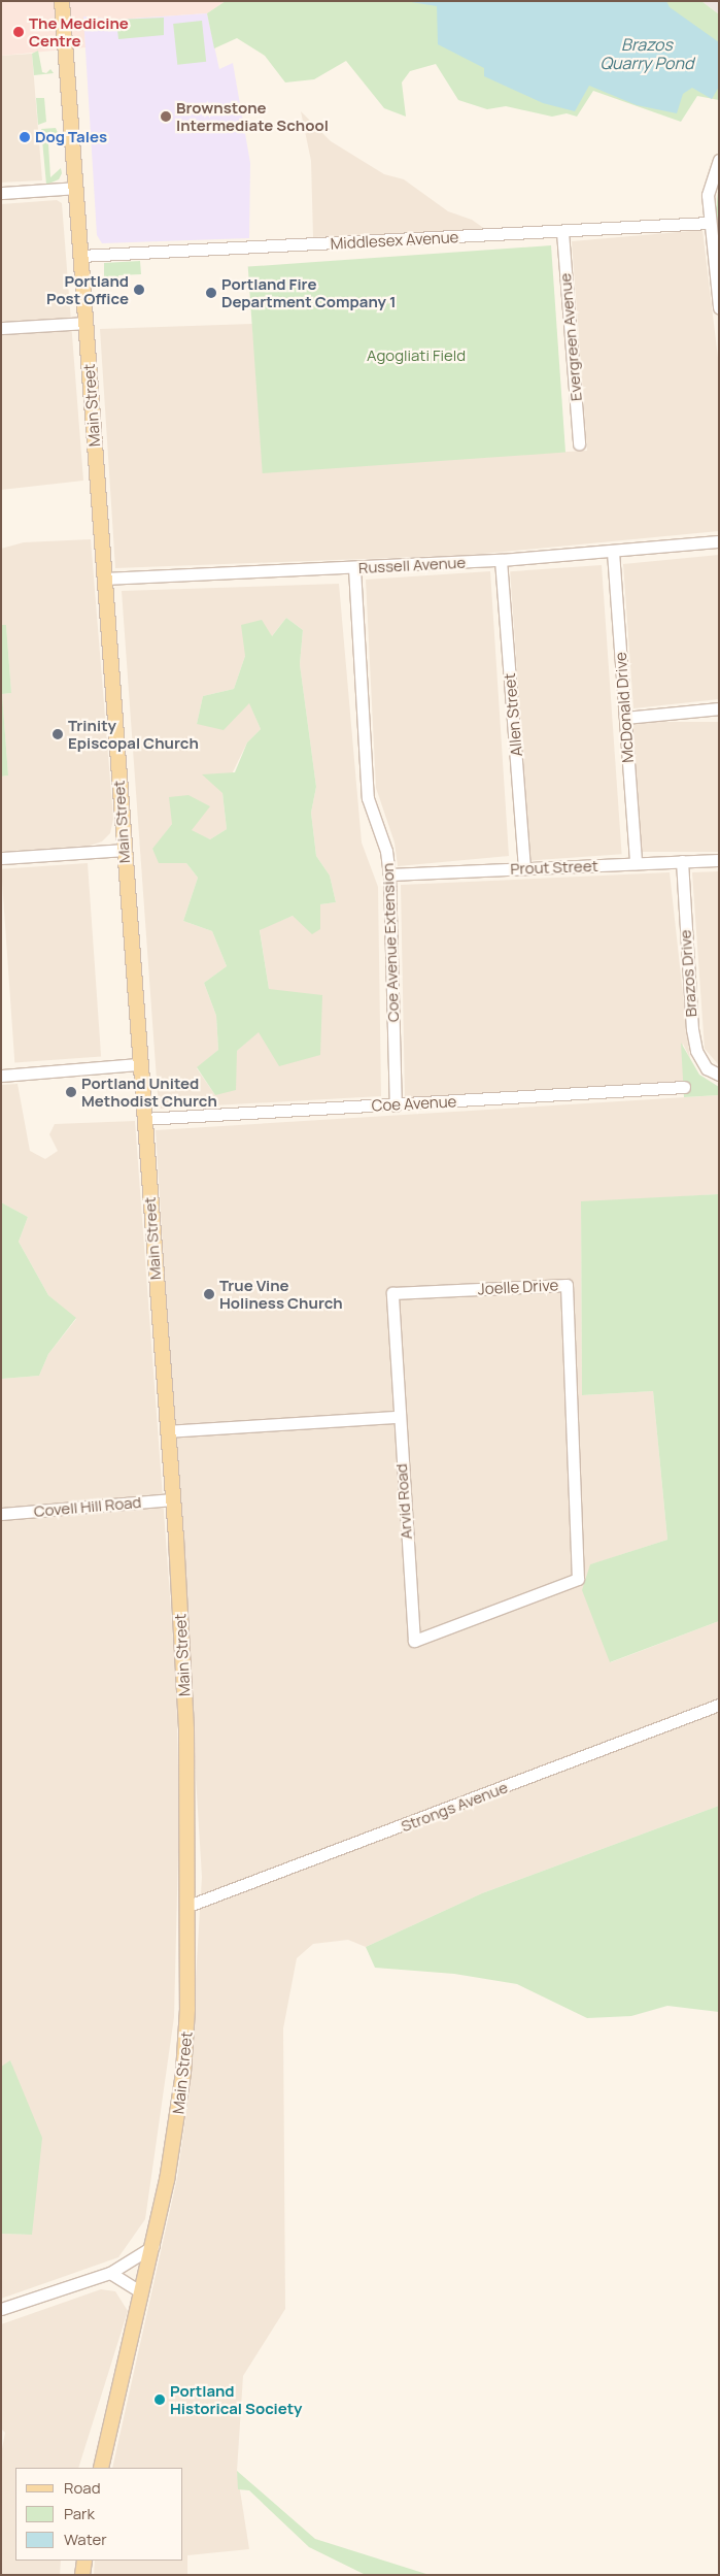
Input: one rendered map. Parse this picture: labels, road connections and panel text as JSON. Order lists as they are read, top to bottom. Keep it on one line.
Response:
{"streets":{"main road":["Main Street"],"street":["Middlesex Avenue","Evergreen Avenue","Russell Avenue","McDonald Drive","Allen Street","Prout Street","Coe Avenue Extension","Brazos Drive","Coe Avenue","Joelle Drive","Arvid Road","Covell Hill Road","Strongs Avenue"]},"crossings":[["Middlesex Avenue","Evergreen Avenue"],["Middlesex Avenue","Main Street"],["Main Street","Russell Avenue"],["Main Street","Coe Avenue"],["Main Street","Covell Hill Road"],["Main Street","Strongs Avenue"],["Russell Avenue","McDonald Drive"],["Russell Avenue","Allen Street"],["Russell Avenue","Coe Avenue Extension"],["McDonald Drive","Prout Street"],["Allen Street","Prout Street"],["Prout Street","Coe Avenue Extension"],["Prout Street","Brazos Drive"],["Coe Avenue Extension","Coe Avenue"],["Joelle Drive","Arvid Road"]],"water":["Brazos Quarry Pond"],"parks":["Agogliati Field"],"places":["The Medicine Centre","Brownstone Intermediate School","Dog Tales","Portland Post Office","Portland Fire Department Company 1","Trinity Episcopal Church","Portland United Methodist Church","True Vine Holiness Church","Portland Historical Society"],"legend":["Road","Park","Water"]}
